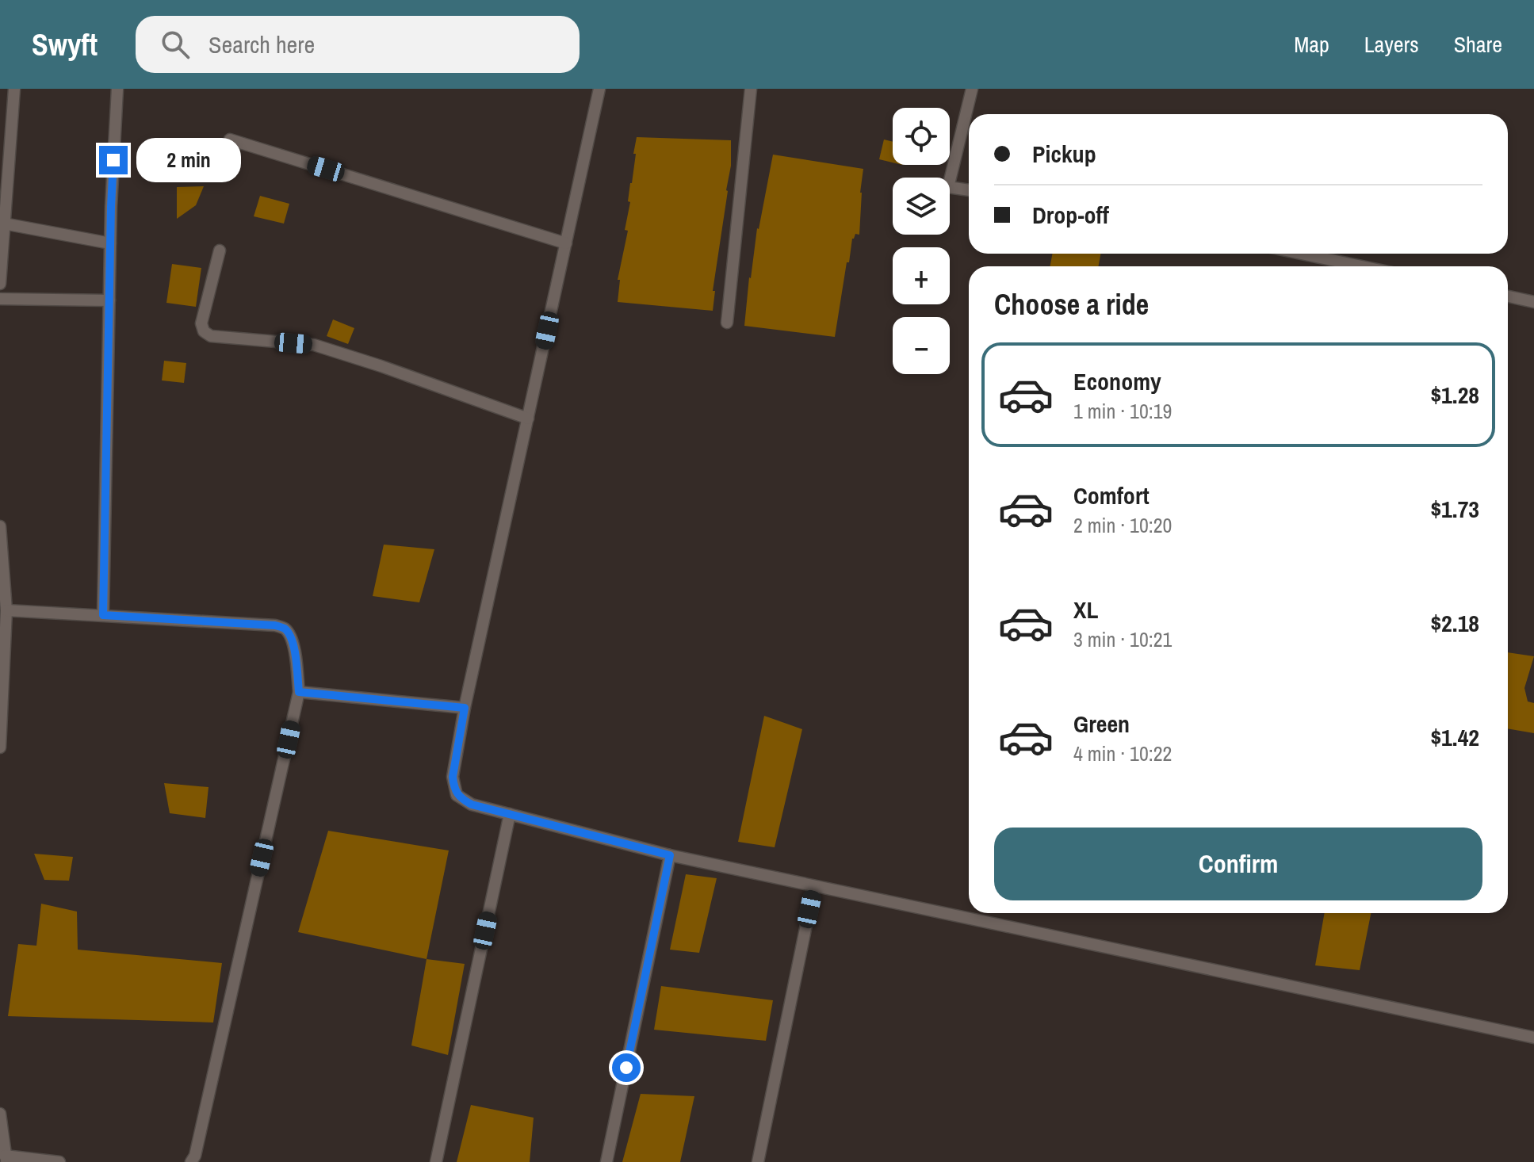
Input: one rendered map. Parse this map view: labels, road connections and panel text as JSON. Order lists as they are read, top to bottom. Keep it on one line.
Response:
{"page":{"header":"Swyft","search":"Search here","nav":["Map","Layers","Share"],"map_buttons":["+","−"],"banner":["Pickup","Drop-off"],"bubble":"2 min","heading":"Choose a ride","list":[{"name":"Economy","note":"1 min · 10:19","value":"$1.28"},{"name":"Comfort","note":"2 min · 10:20","value":"$1.73"},{"name":"XL","note":"3 min · 10:21","value":"$2.18"},{"name":"Green","note":"4 min · 10:22","value":"$1.42"}],"buttons":"Confirm"}}
